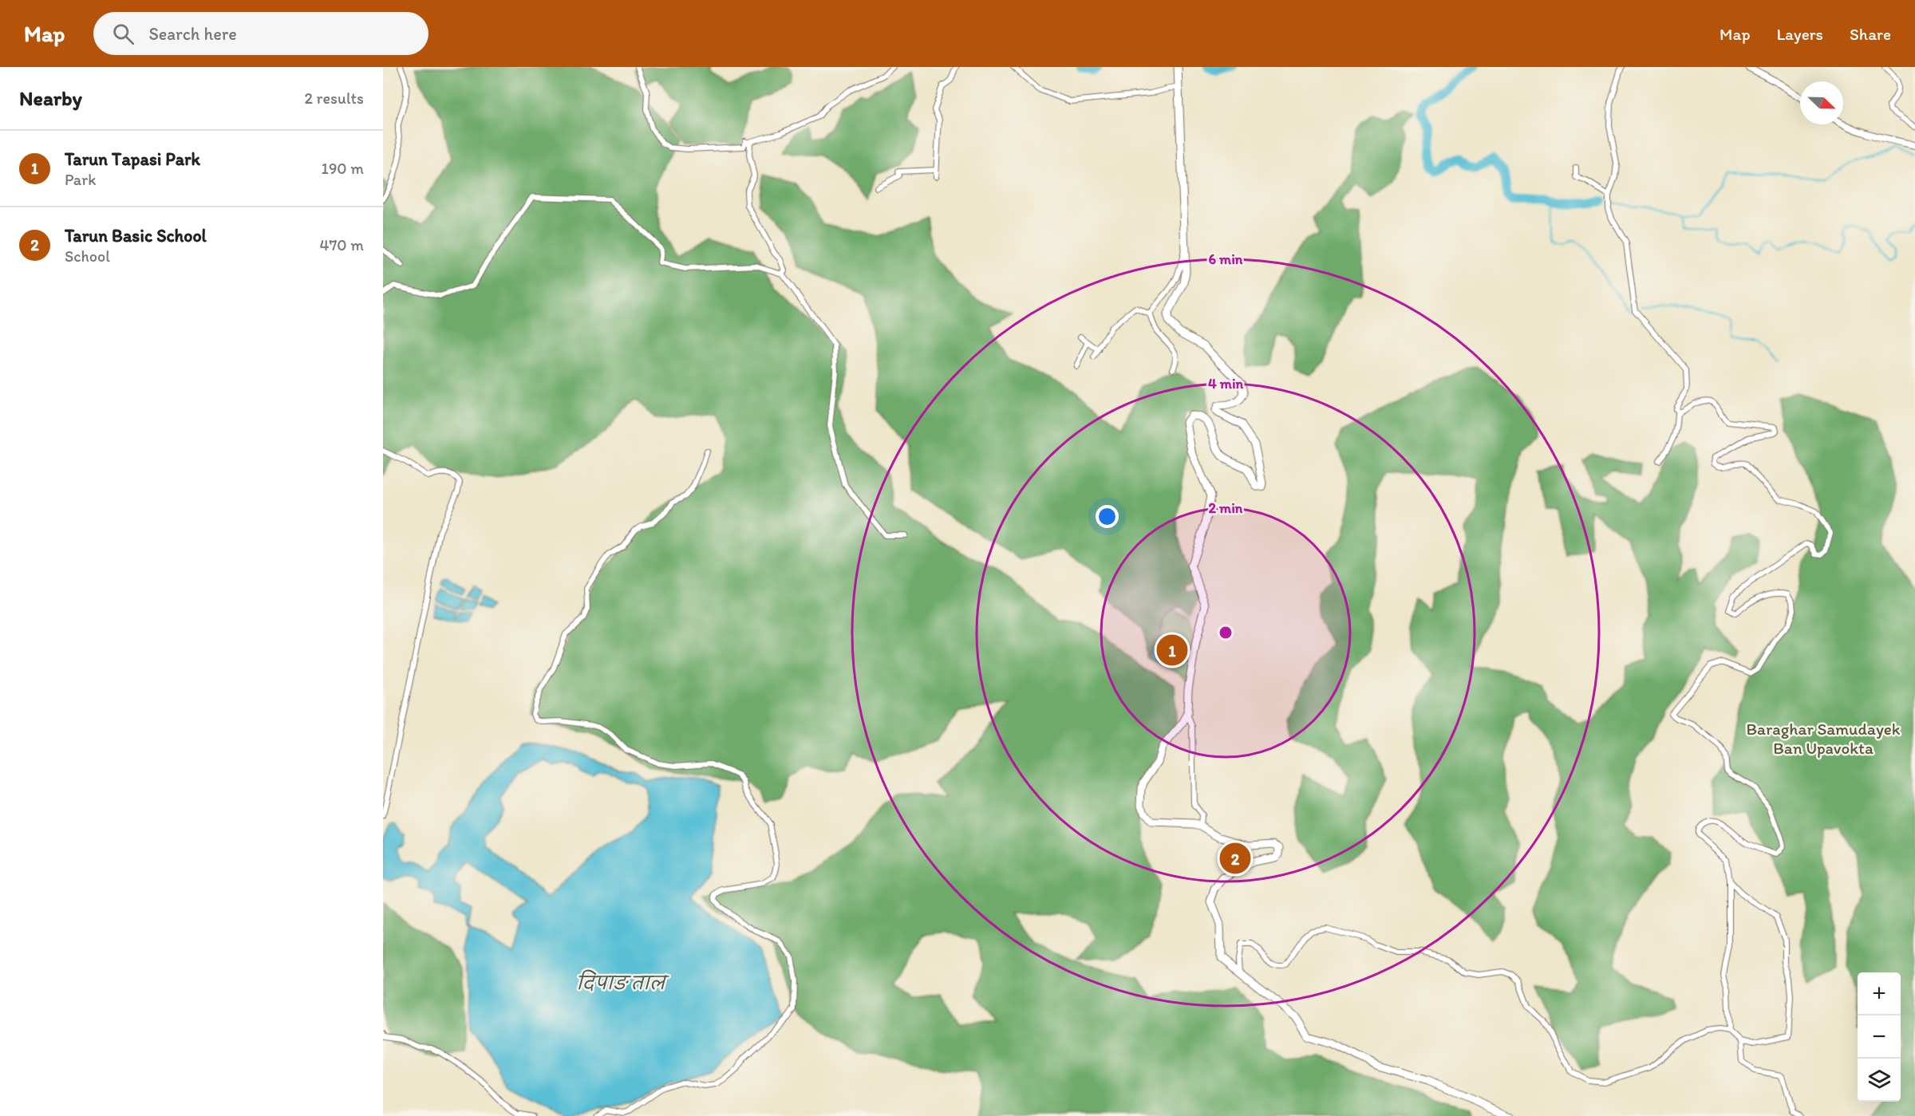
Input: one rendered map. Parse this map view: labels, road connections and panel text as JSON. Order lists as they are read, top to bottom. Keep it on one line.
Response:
{"water":["दिपाङ ताल"],"parks":["Baraghar Samudayek Ban Upavokta"],"north":"bottom right","page":{"header":"Map","search":"Search here","nav":["Map","Layers","Share"],"heading":["Nearby","2 results"],"list":[{"mark":"1","name":"Tarun Tapasi Park","note":"Park","value":"190 m"},{"mark":"2","name":"Tarun Basic School","note":"School","value":"470 m"}],"pins":["1","2"],"map_buttons":["+","−"]},"rings":["6 min","4 min","2 min"]}
